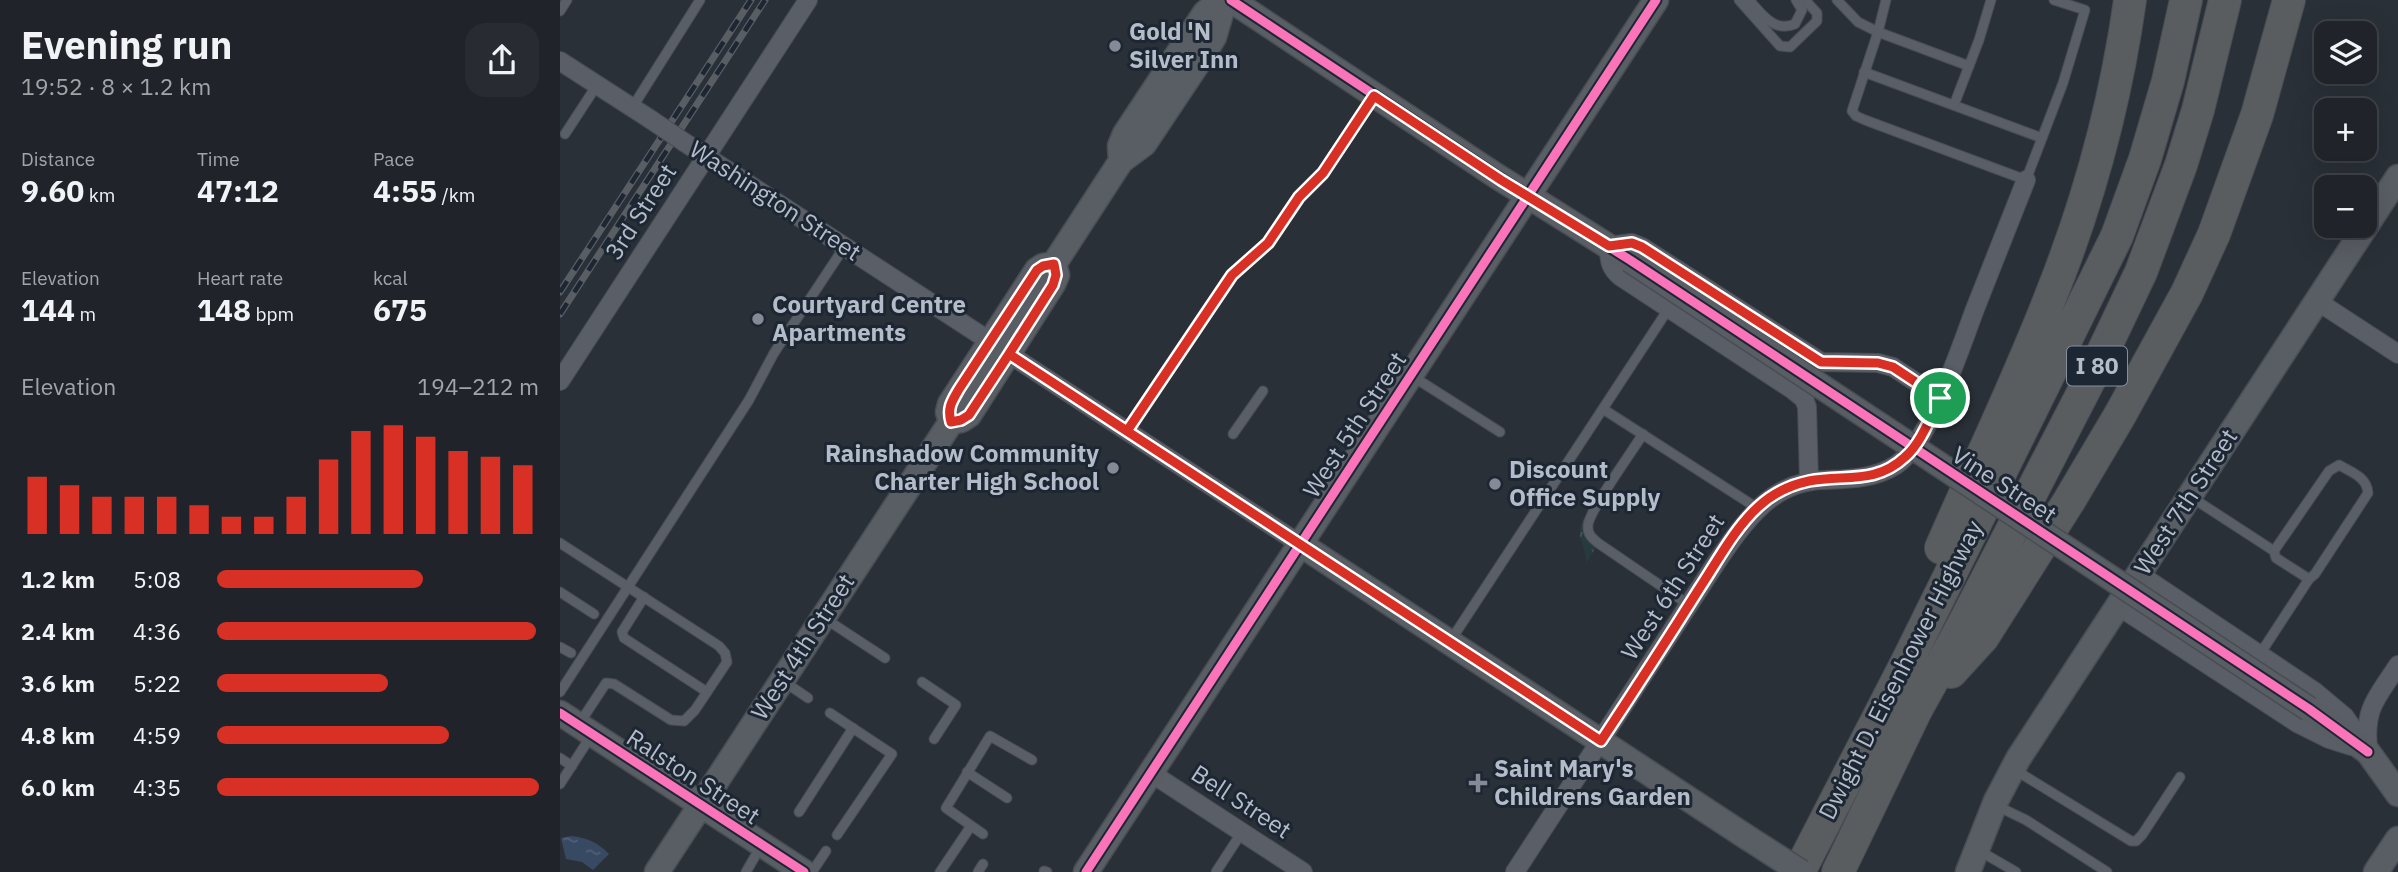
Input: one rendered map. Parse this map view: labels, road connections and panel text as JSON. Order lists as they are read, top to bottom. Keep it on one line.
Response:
{"streets":{"highway":["I 80","Dwight D. Eisenhower Highway"],"street":["Washington Street","3rd Street","West 5th Street","Vine Street","West 7th Street","West 6th Street","West 4th Street","Ralston Street","Bell Street"]},"crossings":[["Washington Street","3rd Street"],["Washington Street","West 5th Street"],["Washington Street","West 6th Street"],["Washington Street","West 4th Street"],["Washington Street","Dwight D. Eisenhower Highway"],["West 5th Street","Vine Street"],["West 5th Street","Bell Street"],["Vine Street","West 7th Street"],["Vine Street","West 6th Street"],["West 4th Street","Ralston Street"]],"places":{"other":["Gold 'N Silver Inn","Courtyard Centre Apartments","Rainshadow Community Charter High School","Discount Office Supply"],"health":["Saint Mary's Childrens Garden"]},"page":{"heading":["Evening run","19:52 · 8 × 1.2 km"],"map_buttons":["+","−"],"stats":[["Distance","9.60 km"],["Time","47:12"],["Pace","4:55 /km"],["Elevation","144 m"],["Heart rate","148 bpm"],["kcal","675"]],"chart":["Elevation","194–212 m"],"list":[{"name":"1.2 km","note":"5:08"},{"name":"2.4 km","note":"4:36"},{"name":"3.6 km","note":"5:22"},{"name":"4.8 km","note":"4:59"},{"name":"6.0 km","note":"4:35"}]}}
